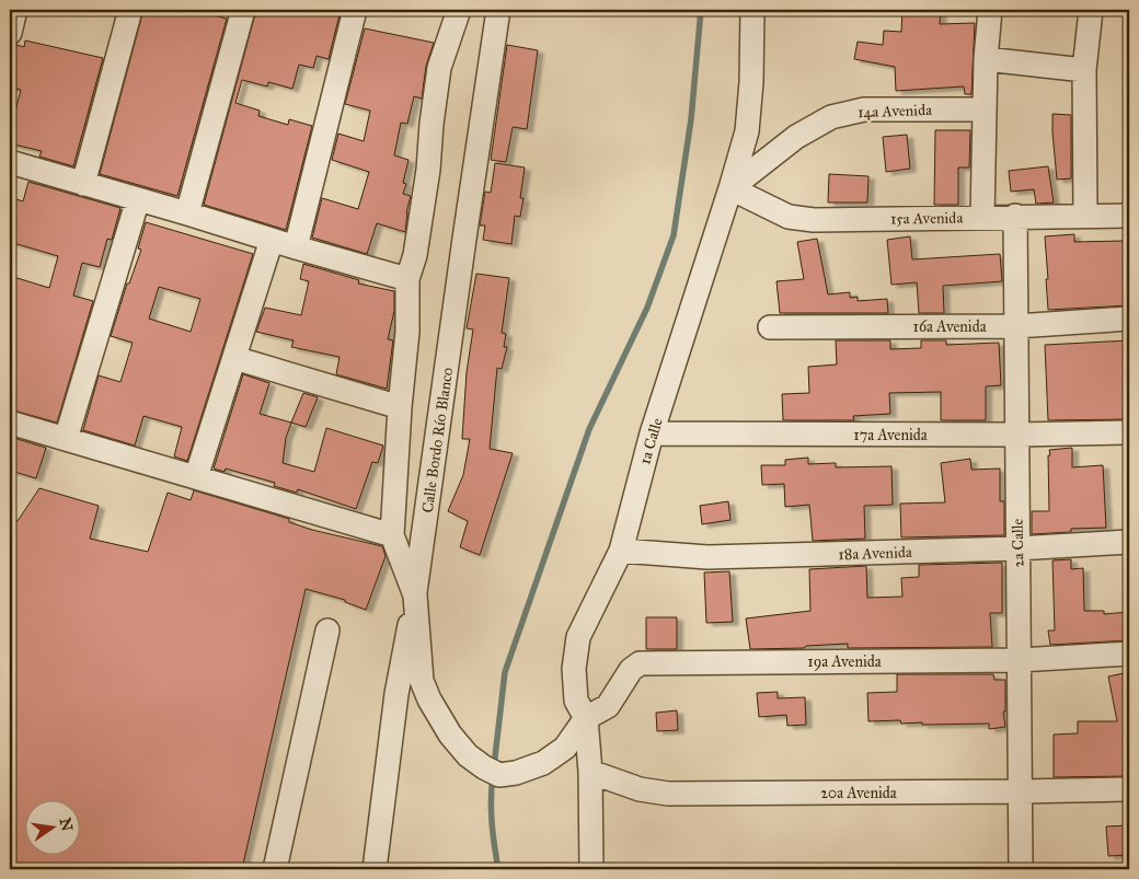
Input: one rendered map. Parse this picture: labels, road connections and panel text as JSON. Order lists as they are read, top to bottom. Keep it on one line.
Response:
{"streets":{"street":["14a Avenida","15a Avenida","16a Avenida","17a Avenida","Calle Bordo Río Blanco","1a Calle","2a Calle","18a Avenida","19a Avenida","20a Avenida"]},"crossings":[["14a Avenida","15a Avenida"],["14a Avenida","1a Calle"],["15a Avenida","1a Calle"],["15a Avenida","2a Calle"],["16a Avenida","2a Calle"],["17a Avenida","1a Calle"],["17a Avenida","2a Calle"],["1a Calle","18a Avenida"],["1a Calle","19a Avenida"],["1a Calle","20a Avenida"],["2a Calle","18a Avenida"],["2a Calle","19a Avenida"],["2a Calle","20a Avenida"]],"north":"right"}
